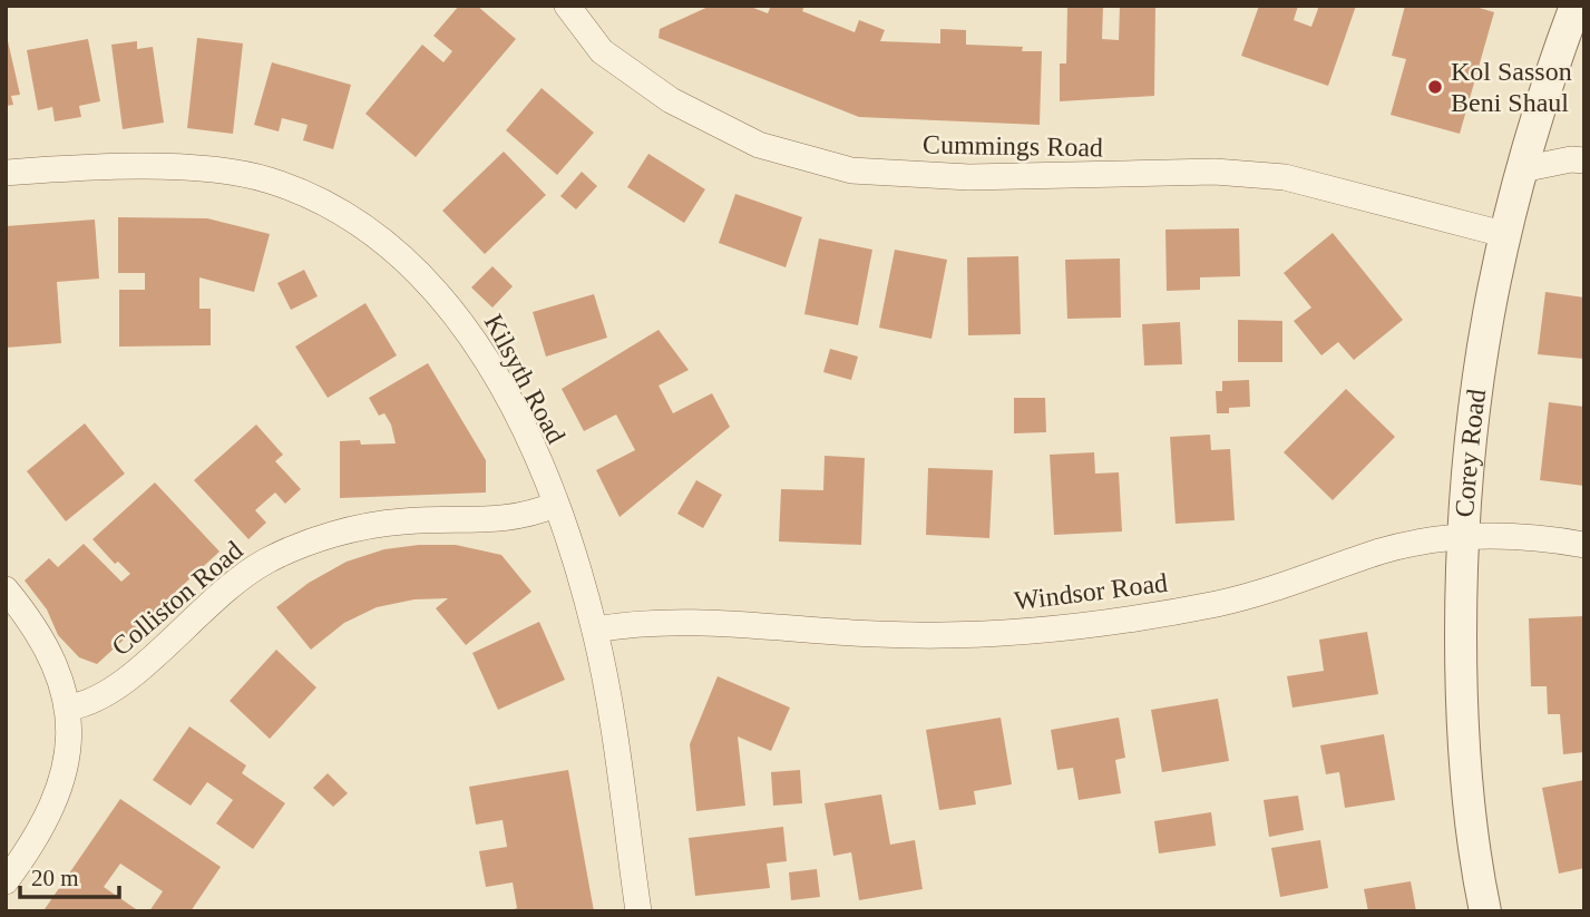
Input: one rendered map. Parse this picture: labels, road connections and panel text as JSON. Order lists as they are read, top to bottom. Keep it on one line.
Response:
{"streets":{"street":["Cummings Road","Kilsyth Road","Corey Road","Windsor Road","Colliston Road"]},"crossings":[["Cummings Road","Corey Road"],["Kilsyth Road","Windsor Road"],["Kilsyth Road","Colliston Road"],["Corey Road","Windsor Road"]],"places":["Kol Sasson Beni Shaul"],"scale_bar":"20 m"}
